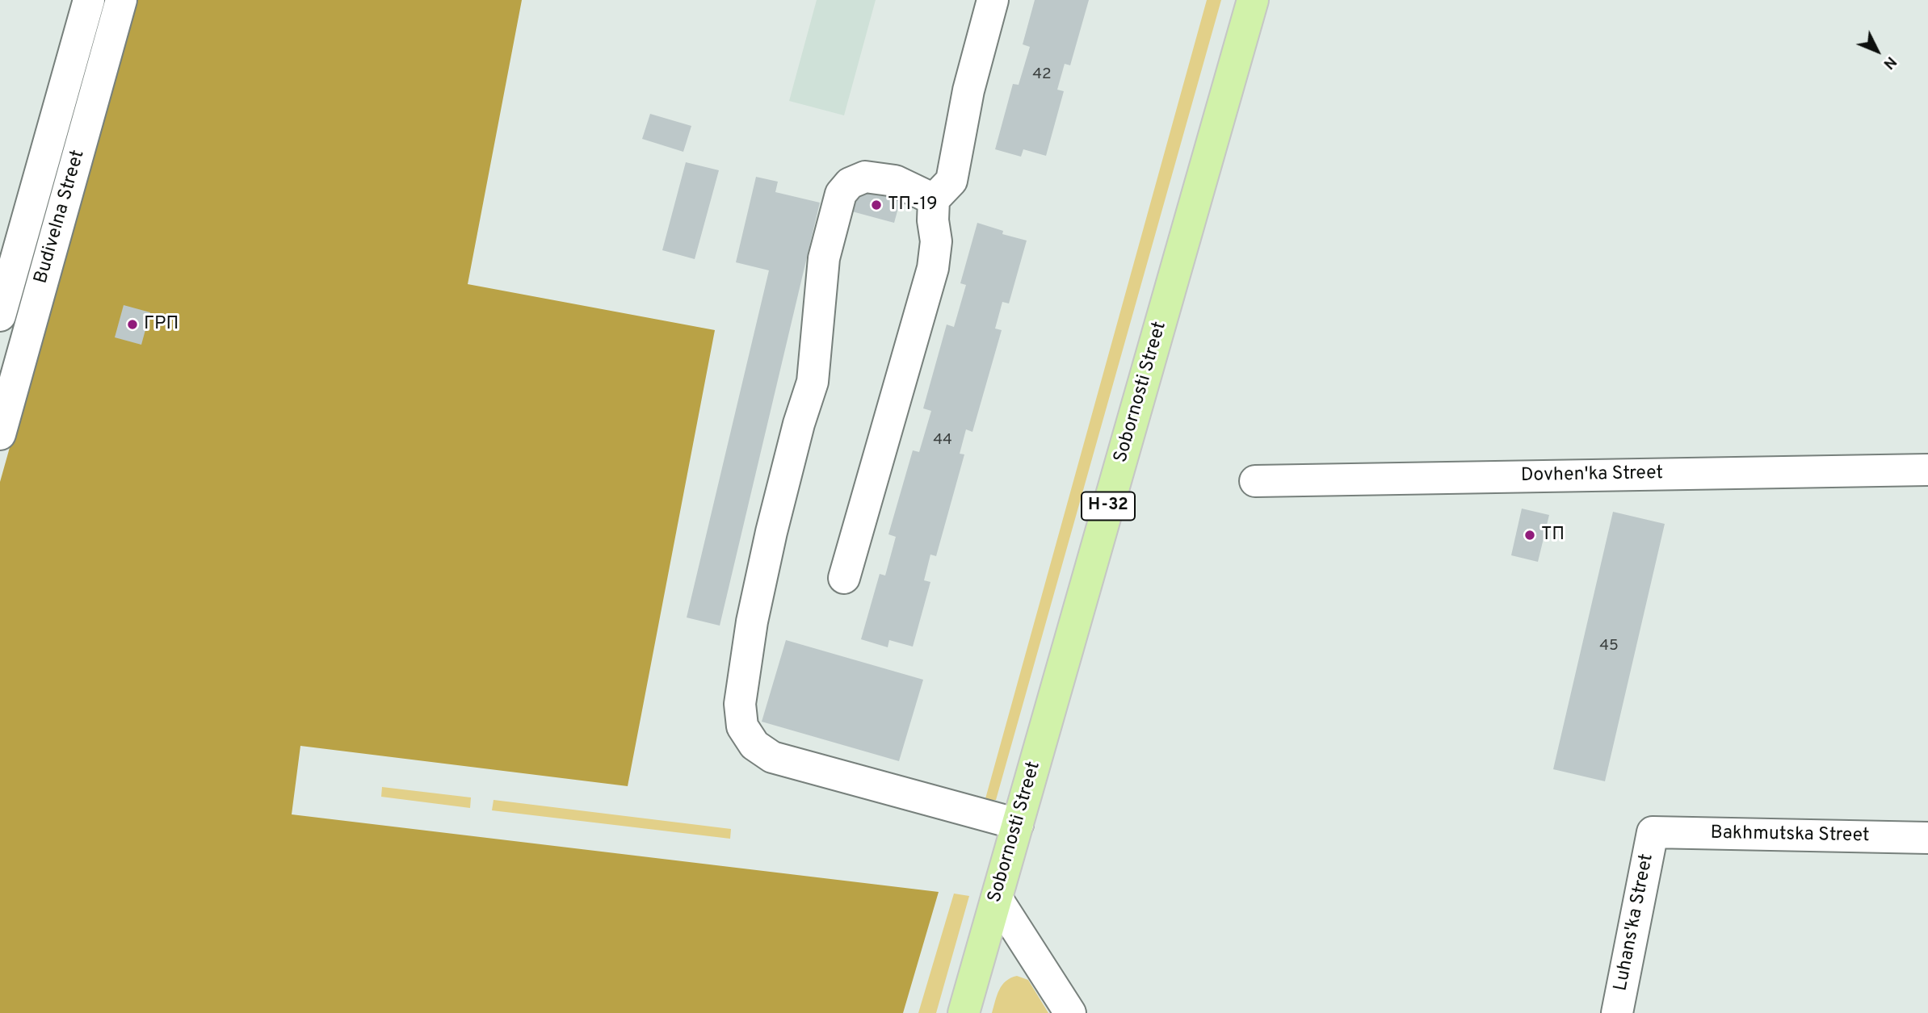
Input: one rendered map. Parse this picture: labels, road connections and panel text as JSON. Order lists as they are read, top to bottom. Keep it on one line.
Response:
{"streets":{"main road":["Sobornosti Street","Н-32"],"street":["Budivelna Street","Dovhen'ka Street","Bakhmut·ska Street","Luhans'ka Street"]},"crossings":[["Bakhmut·ska Street","Luhans'ka Street"]],"places":["ТП-19","ГРП","ТП"],"house_numbers":["42","44","45"],"north":"bottom right"}
